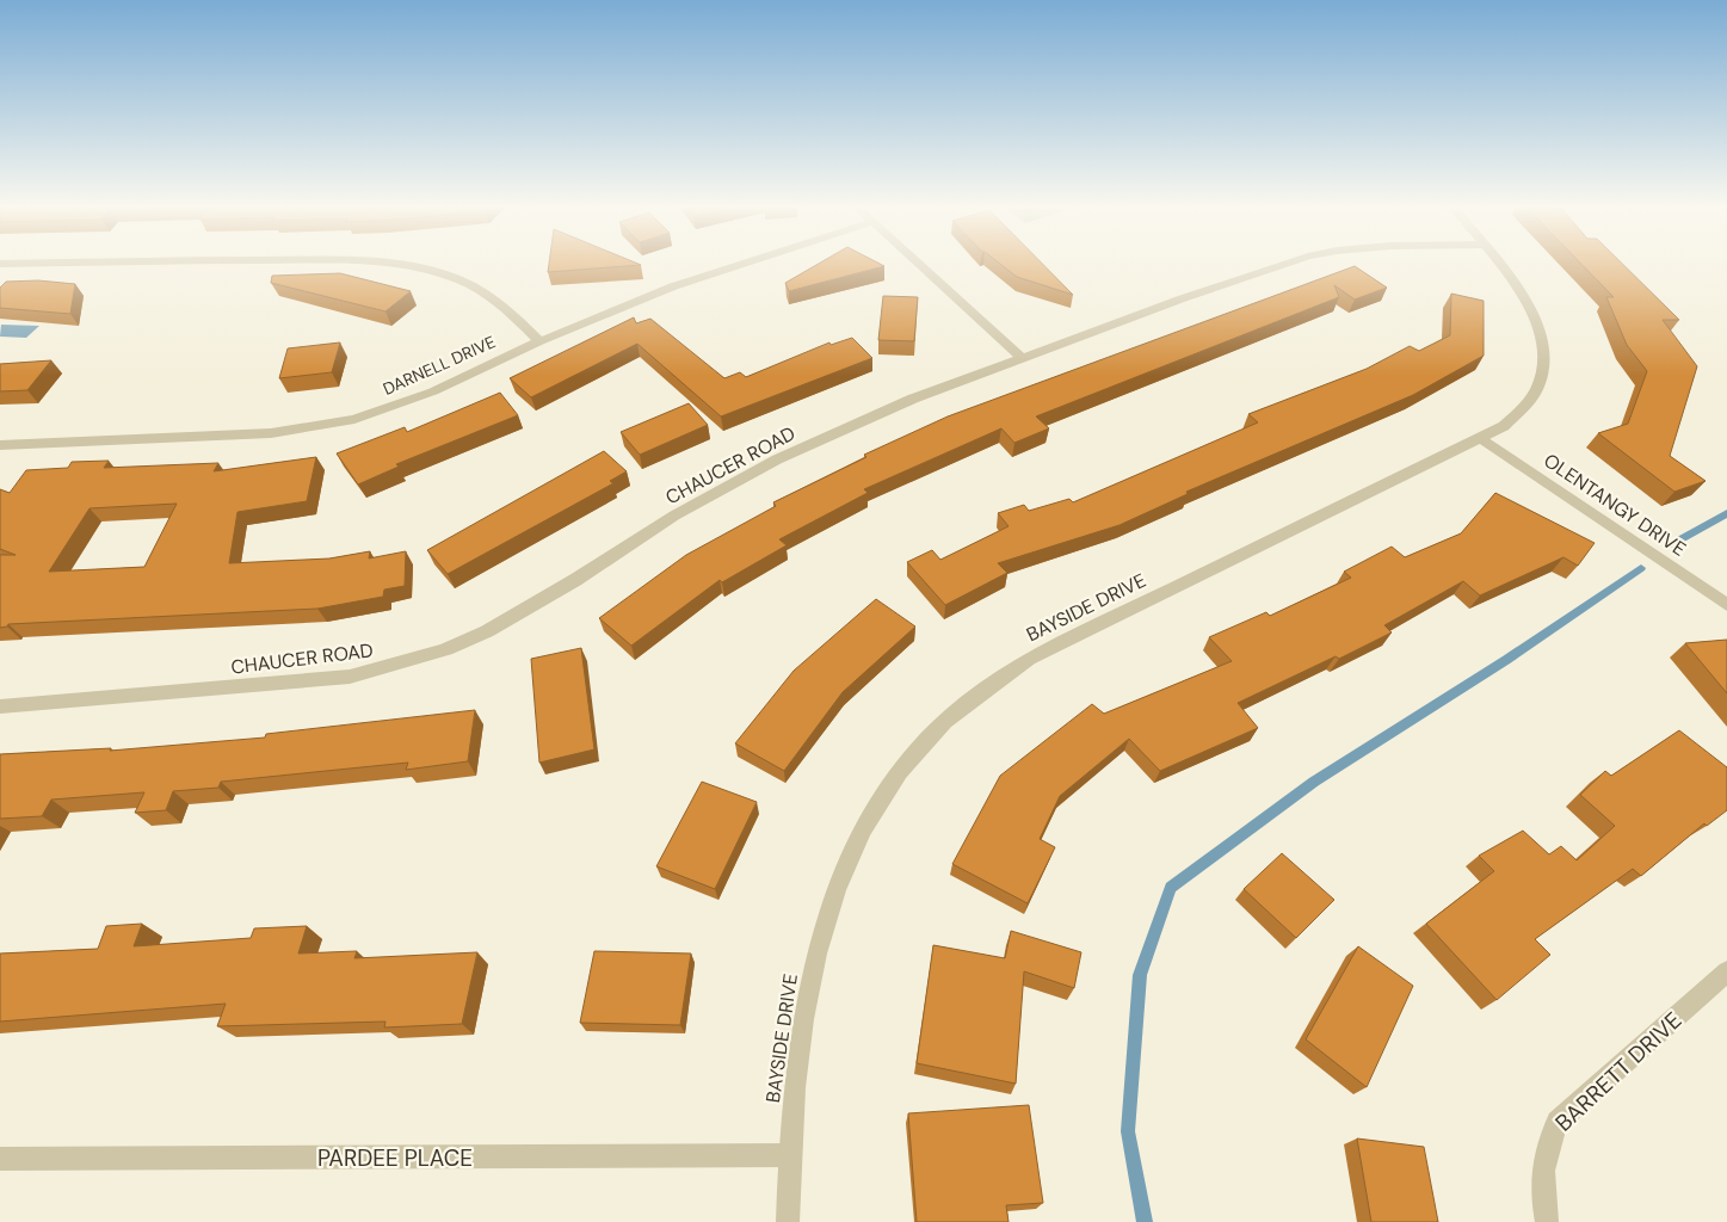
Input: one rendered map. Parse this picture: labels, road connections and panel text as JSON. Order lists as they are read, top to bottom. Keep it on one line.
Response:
{"streets":{"street":["DARNELL DRIVE","CHAUCER ROAD","OLENTANGY DRIVE","BAYSIDE DRIVE","BARRETT DRIVE","PARDEE PLACE"]},"crossings":[["OLENTANGY DRIVE","BAYSIDE DRIVE"],["BAYSIDE DRIVE","PARDEE PLACE"]]}
